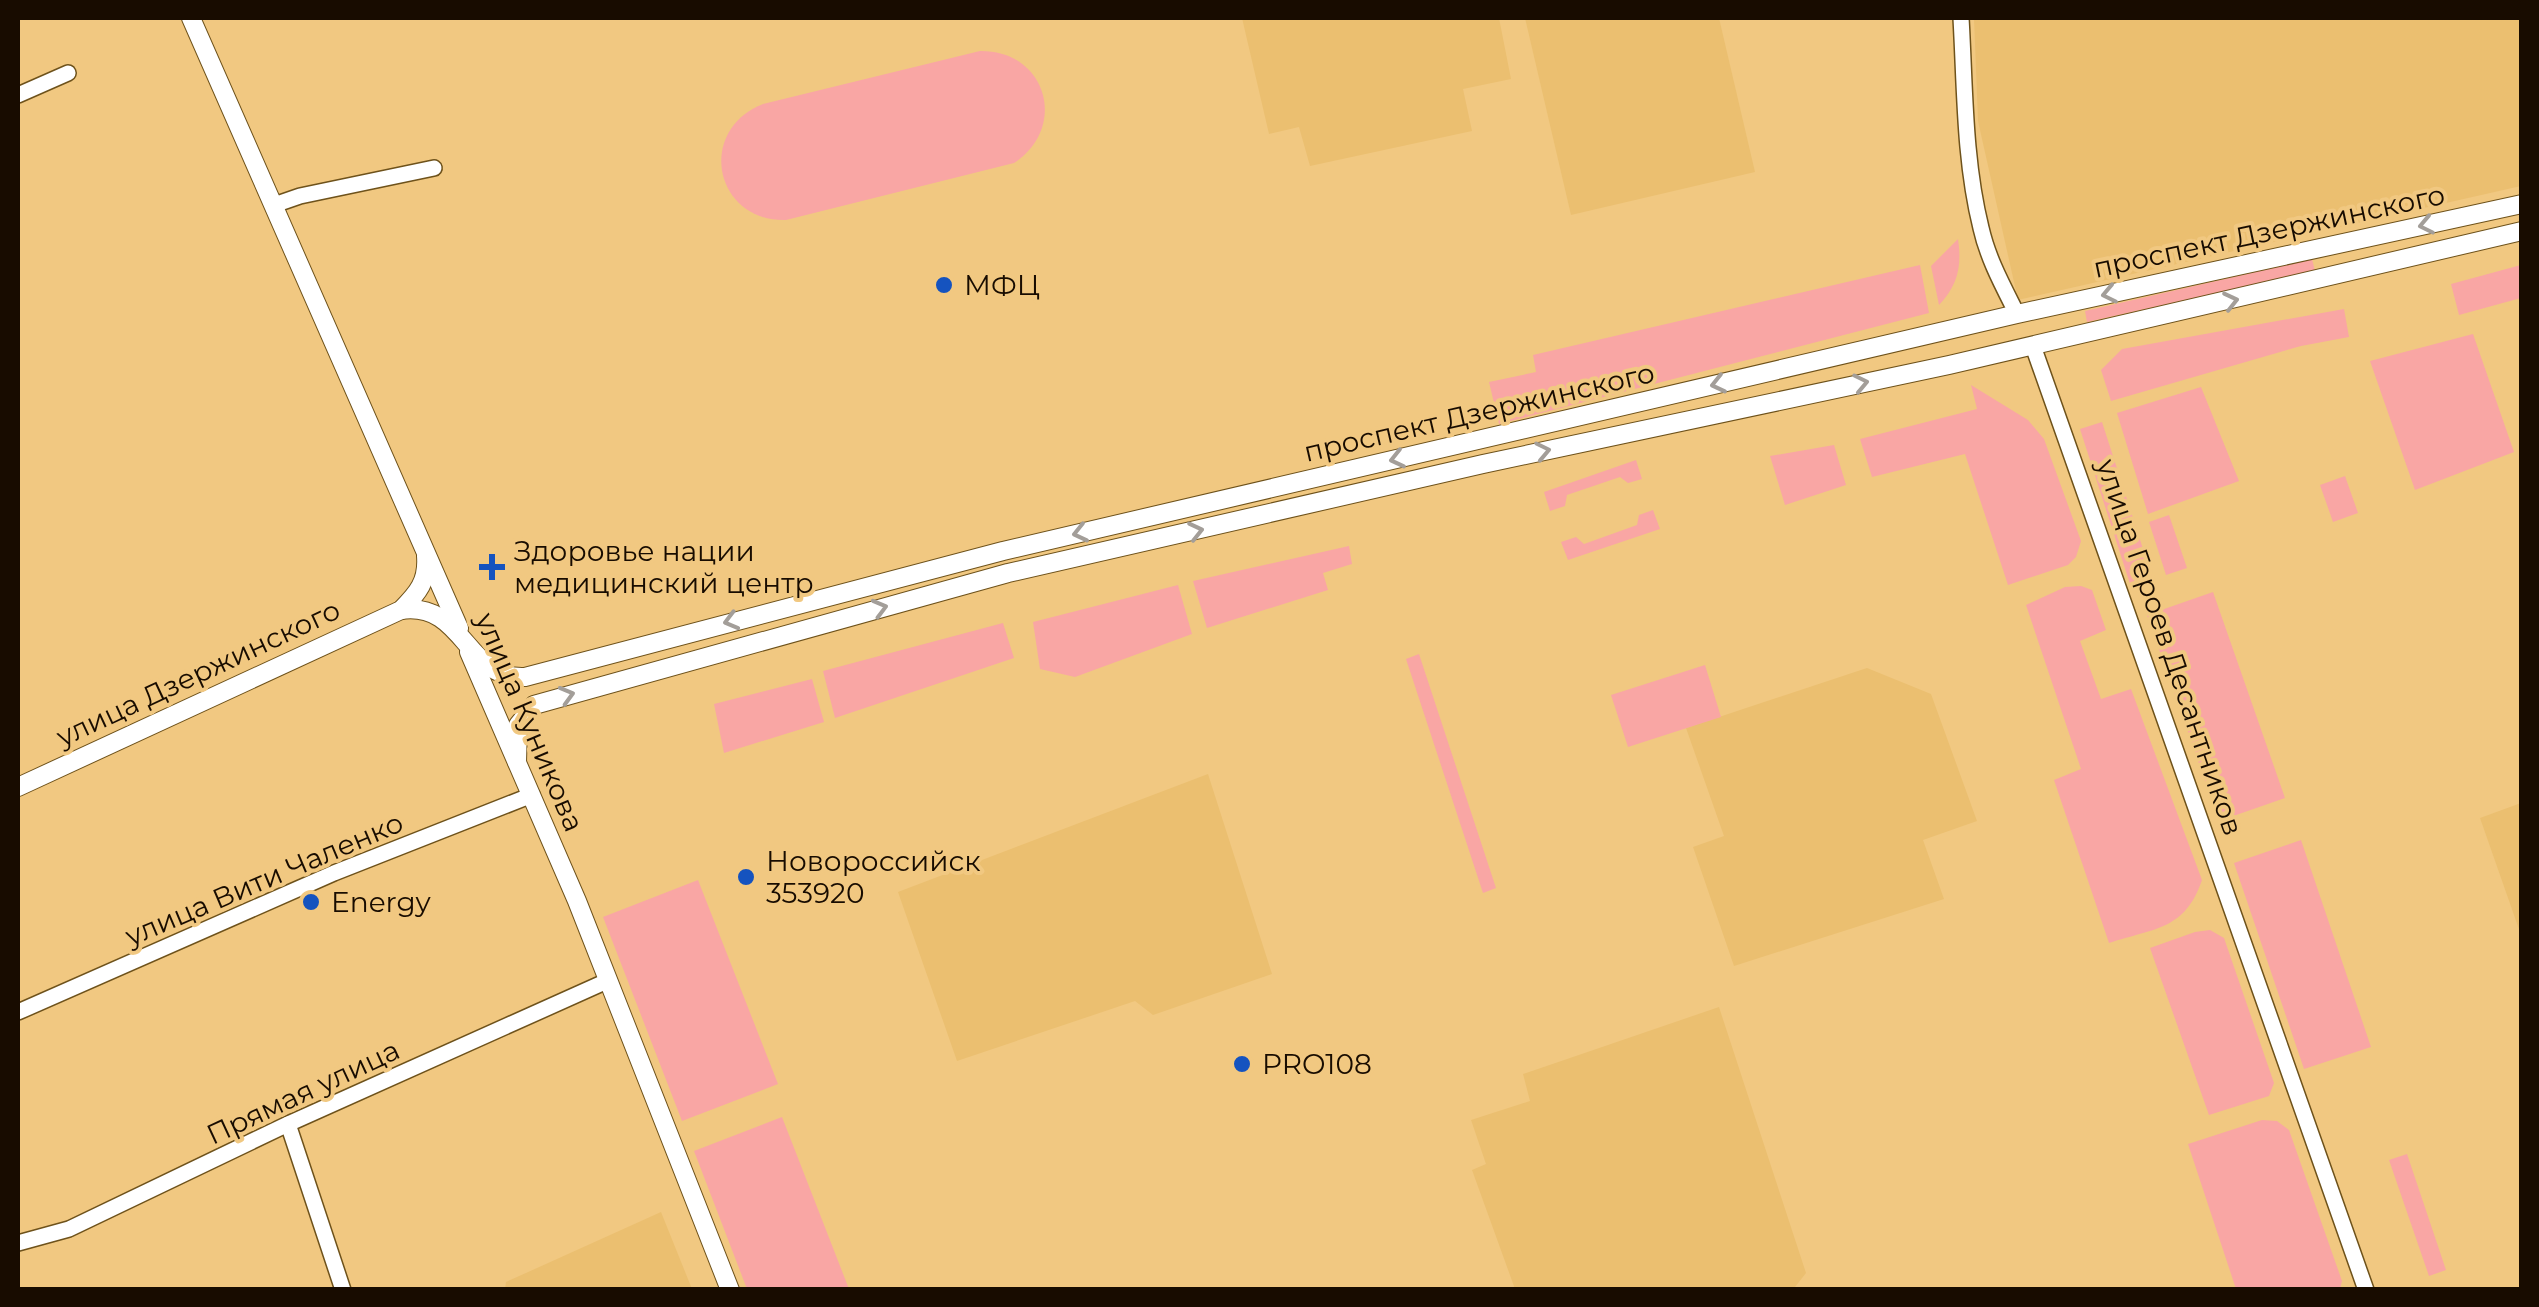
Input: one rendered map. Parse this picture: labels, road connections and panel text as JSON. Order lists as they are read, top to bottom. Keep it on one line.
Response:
{"streets":{"street":["проспект Дзержинского","улица Героев Десантников","улица Дзержинского","улица Куникова","улица Вити Чаленко","Прямая улица"]},"crossings":[["проспект Дзержинского","улица Героев Десантников"],["улица Куникова","улица Вити Чаленко"],["улица Куникова","Прямая улица"]],"places":{"other":["МФЦ","Новороссийск 353920","Energy","PRO108"],"health":["Здоровье нации медицинский центр"]}}
